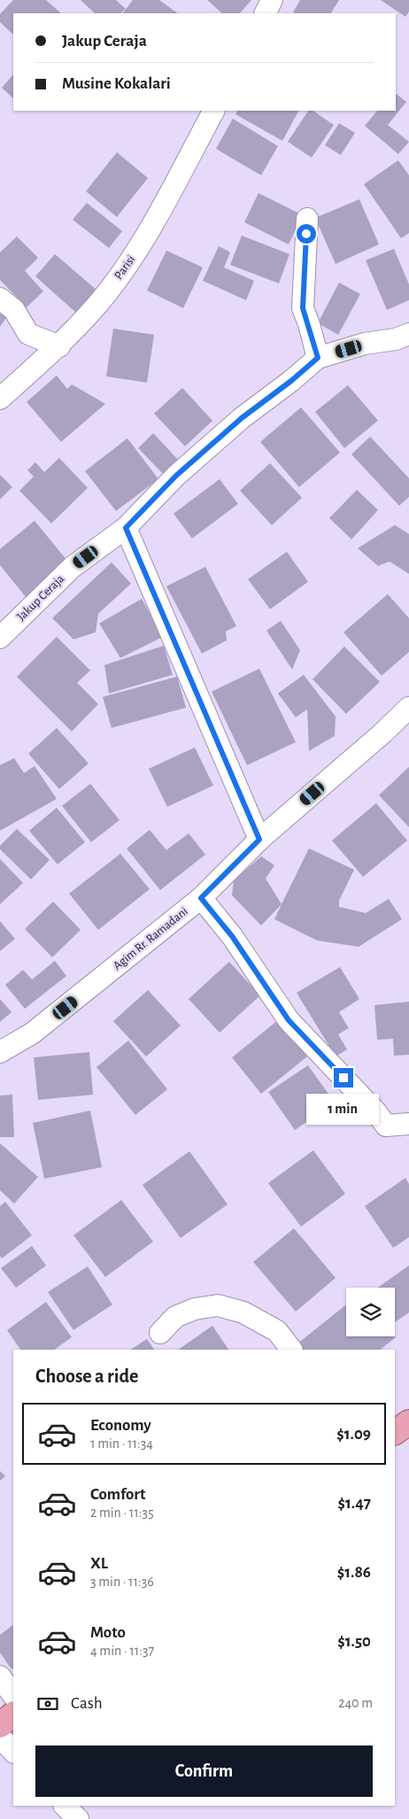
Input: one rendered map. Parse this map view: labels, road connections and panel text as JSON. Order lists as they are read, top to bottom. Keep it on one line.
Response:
{"streets":{"street":["Parisi","Jakup Ceraja","Agim Rr. Ramadani"]},"page":{"banner":["Jakup Ceraja","Musine Kokalari"],"bubble":"1 min","heading":"Choose a ride","list":[{"name":"Economy","note":"1 min · 11:34","value":"$1.09"},{"name":"Comfort","note":"2 min · 11:35","value":"$1.47"},{"name":"XL","note":"3 min · 11:36","value":"$1.86"},{"name":"Moto","note":"4 min · 11:37","value":"$1.50"}],"pay":["Cash","240 m"],"buttons":"Confirm"}}
